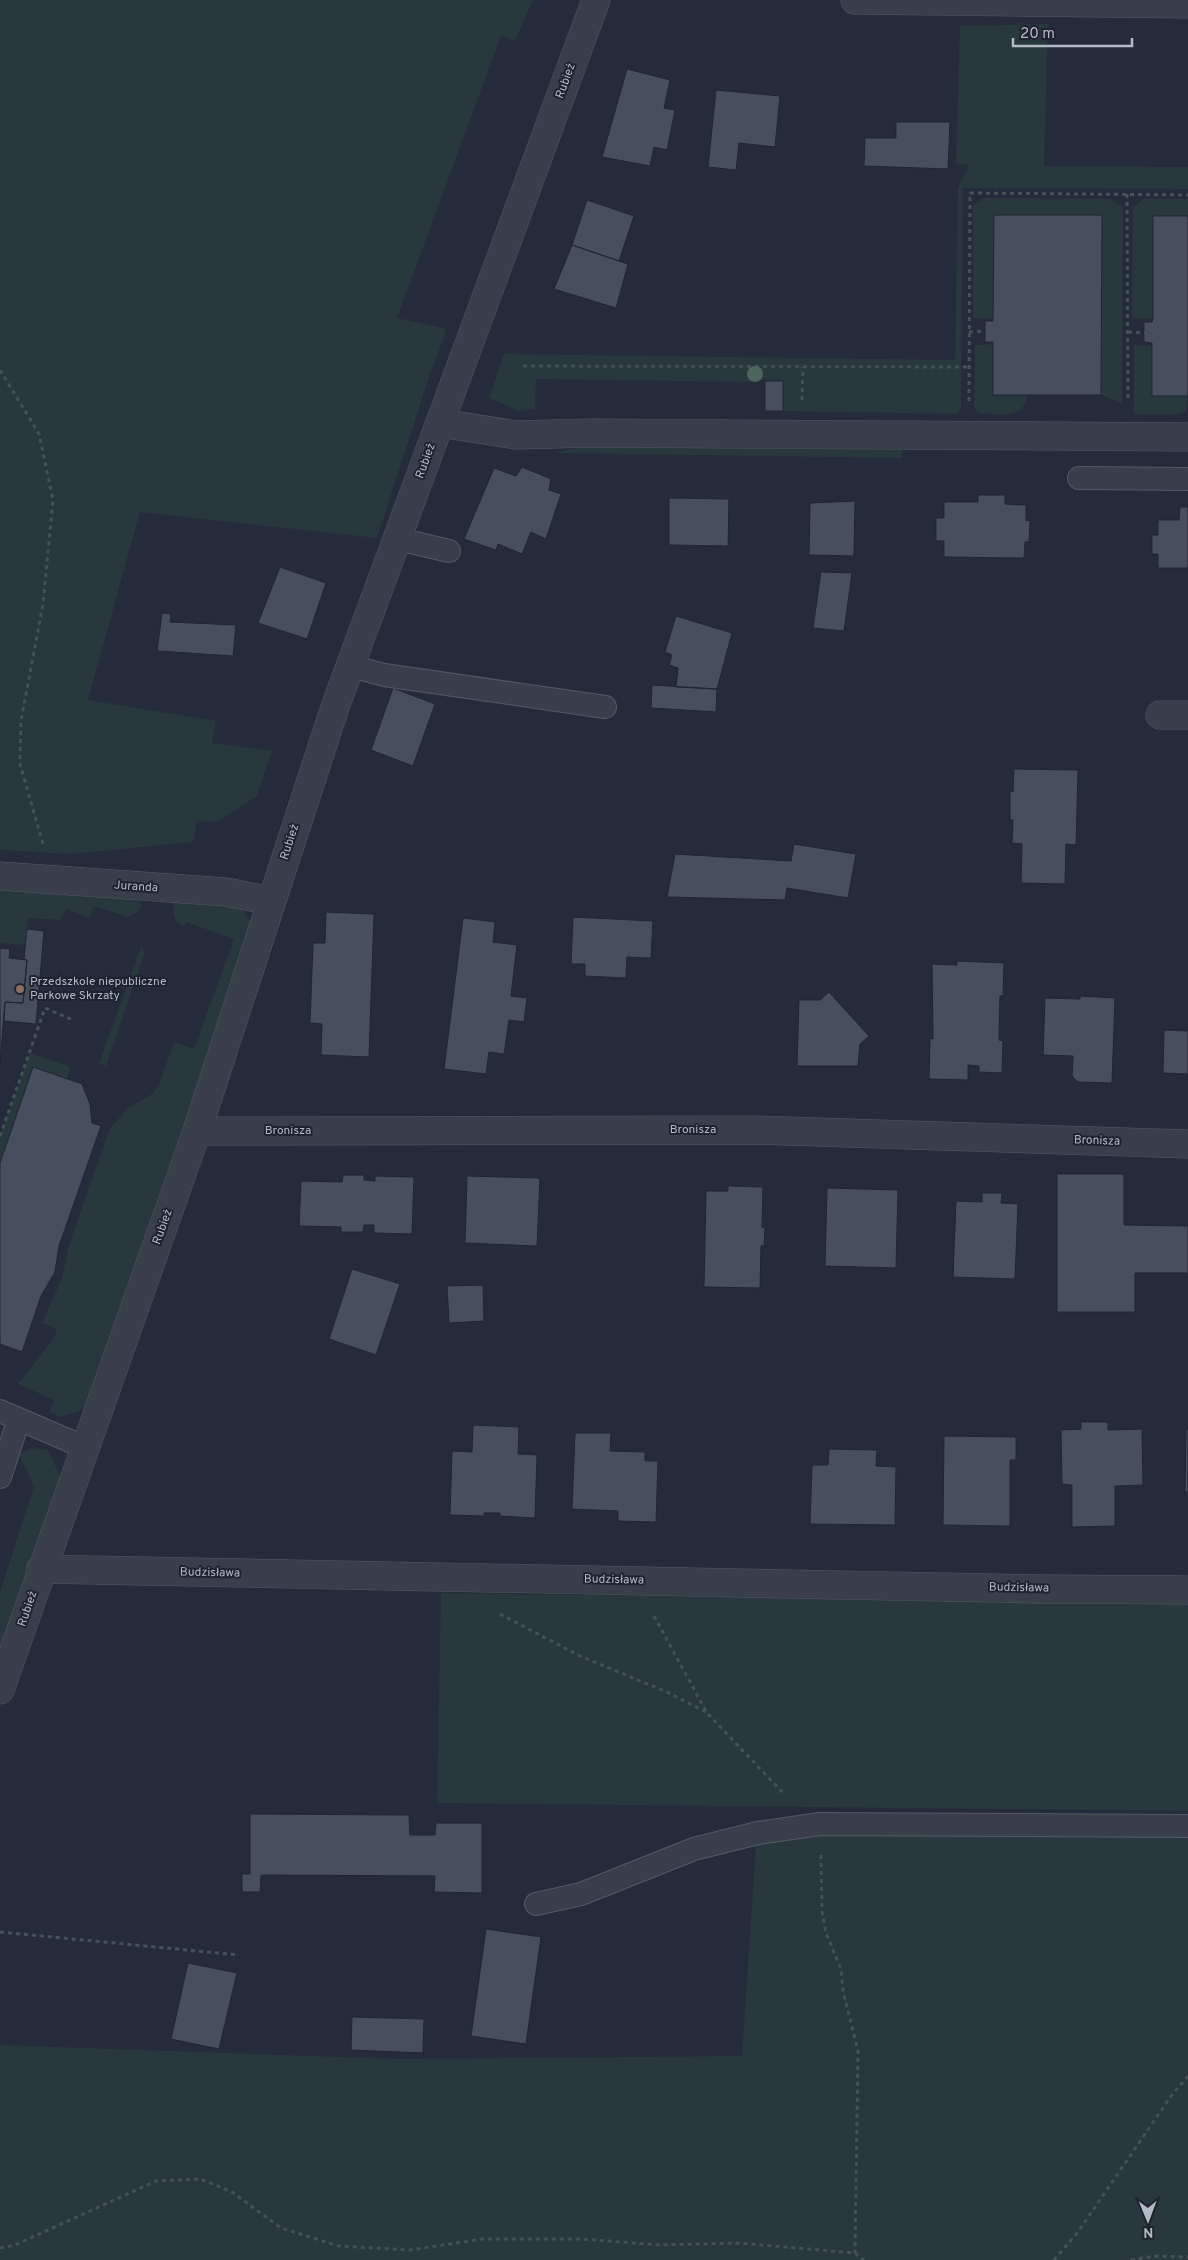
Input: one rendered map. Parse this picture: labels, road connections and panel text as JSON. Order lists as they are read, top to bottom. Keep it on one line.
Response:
{"streets":{"street":["Rubież","Juranda","Bronisza","Budzisława"]},"crossings":[["Rubież","Juranda"],["Rubież","Bronisza"],["Rubież","Budzisława"]],"places":["Przedszkole niepubliczne Parkowe Skrzaty"],"scale_bar":"20 m","north":"bottom"}
